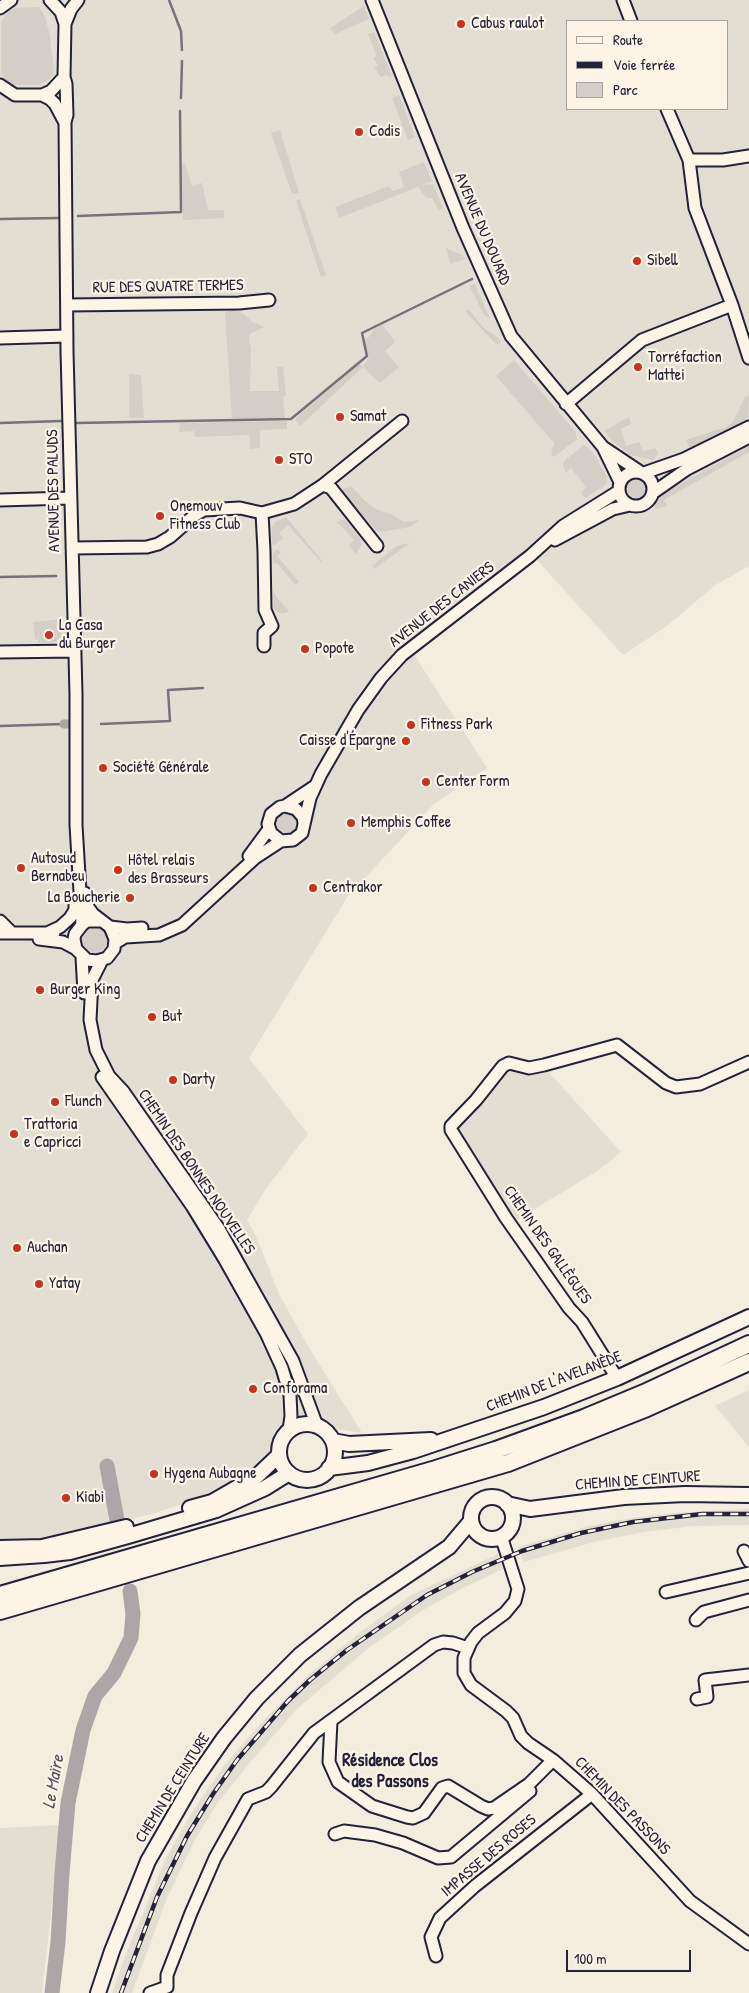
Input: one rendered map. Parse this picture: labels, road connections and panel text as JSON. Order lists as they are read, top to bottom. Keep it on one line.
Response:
{"streets":{"main road":["CHEMIN DE L'AVELANÈDE","CHEMIN DE CEINTURE"],"street":["AVENUE DU DOUARD","RUE DES QUATRE TERMES","AVENUE DES PALUDS","AVENUE DES CANIERS","CHEMIN DES BONNES NOUVELLES","CHEMIN DES GALLÈGUES","CHEMIN DES PASSONS","IMPASSE DES ROSES"]},"crossings":[["AVENUE DU DOUARD","AVENUE DES CANIERS"],["RUE DES QUATRE TERMES","AVENUE DES PALUDS"],["AVENUE DES PALUDS","CHEMIN DES BONNES NOUVELLES"],["CHEMIN DES GALLÈGUES","CHEMIN DE L'AVELANÈDE"],["CHEMIN DE CEINTURE","CHEMIN DES PASSONS"],["CHEMIN DES PASSONS","IMPASSE DES ROSES"]],"districts":["Résidence Clos des Passons"],"water":["Le Maïre"],"places":["Cabus raulot","Codis","Sibell","Torréfaction Mattei","Samat","STO","Onemouv Fitness Club","La Casa du Burger","Popote","Fitness Park","Caisse d'Épargne","Société Générale","Center Form","Memphis Coffee","Autosud Bernabeu","Hôtel relais des Brasseurs","Centrakor","La Boucherie","Burger King","But","Darty","Flunch","Trattoria e Capricci","Auchan","Yatay","Conforama","Hygena Aubagne","Kiabi"],"legend":["Route","Voie ferrée","Parc"],"scale_bar":"100 m"}
